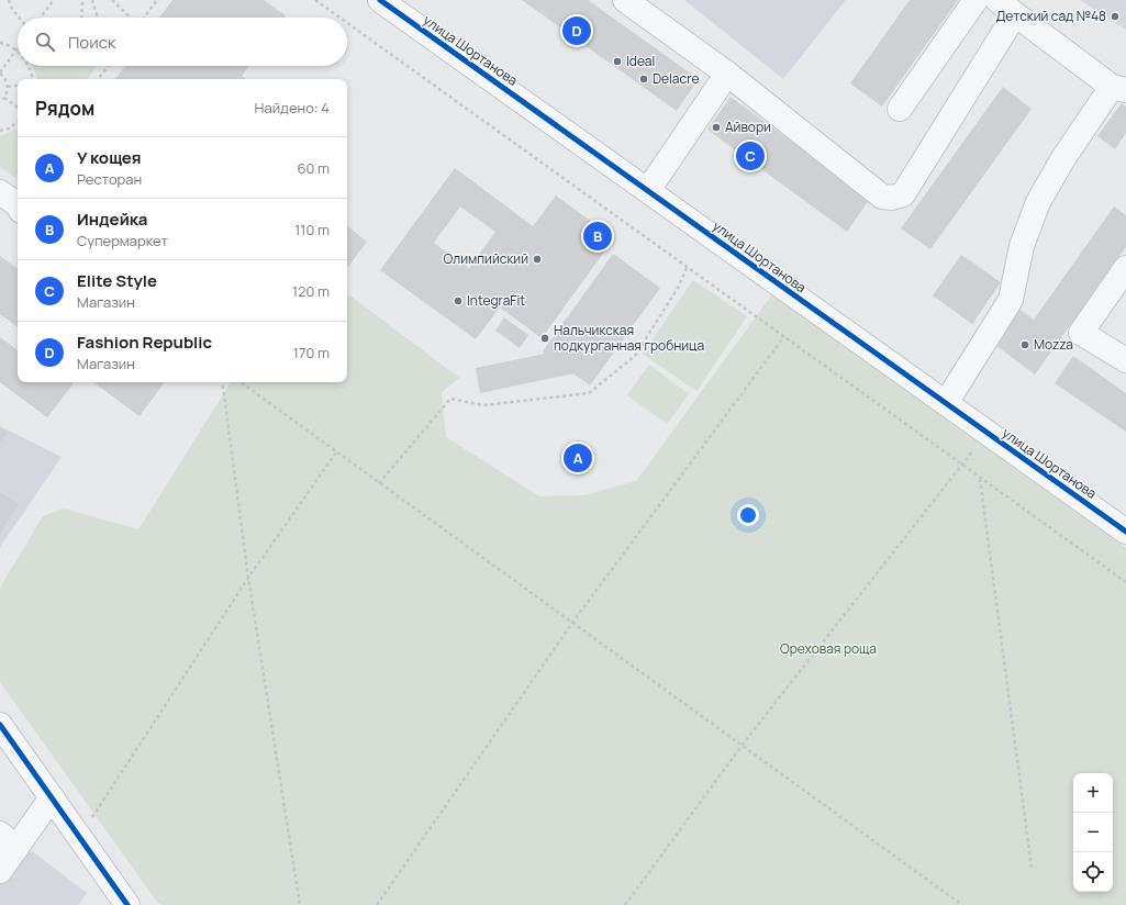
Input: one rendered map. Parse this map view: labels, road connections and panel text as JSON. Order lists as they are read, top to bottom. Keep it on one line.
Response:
{"streets":{"street":["улица Шортанова"]},"parks":["Ореховая роща"],"places":["Детский сад №48","Ideal","Delacre","Айвори","Олимпийский","IntegraFit","Нальчикская подкурганная гробница","Mozza"],"page":{"pins":["D","C","B","A"],"search":"Поиск","heading":["Рядом","Найдено: 4"],"list":[{"mark":"A","name":"У кощея","note":"Ресторан","value":"60 m"},{"mark":"B","name":"Индейка","note":"Супермаркет","value":"110 m"},{"mark":"C","name":"Elite Style","note":"Магазин","value":"120 m"},{"mark":"D","name":"Fashion Republic","note":"Магазин","value":"170 m"}],"map_buttons":["+","−"]}}
